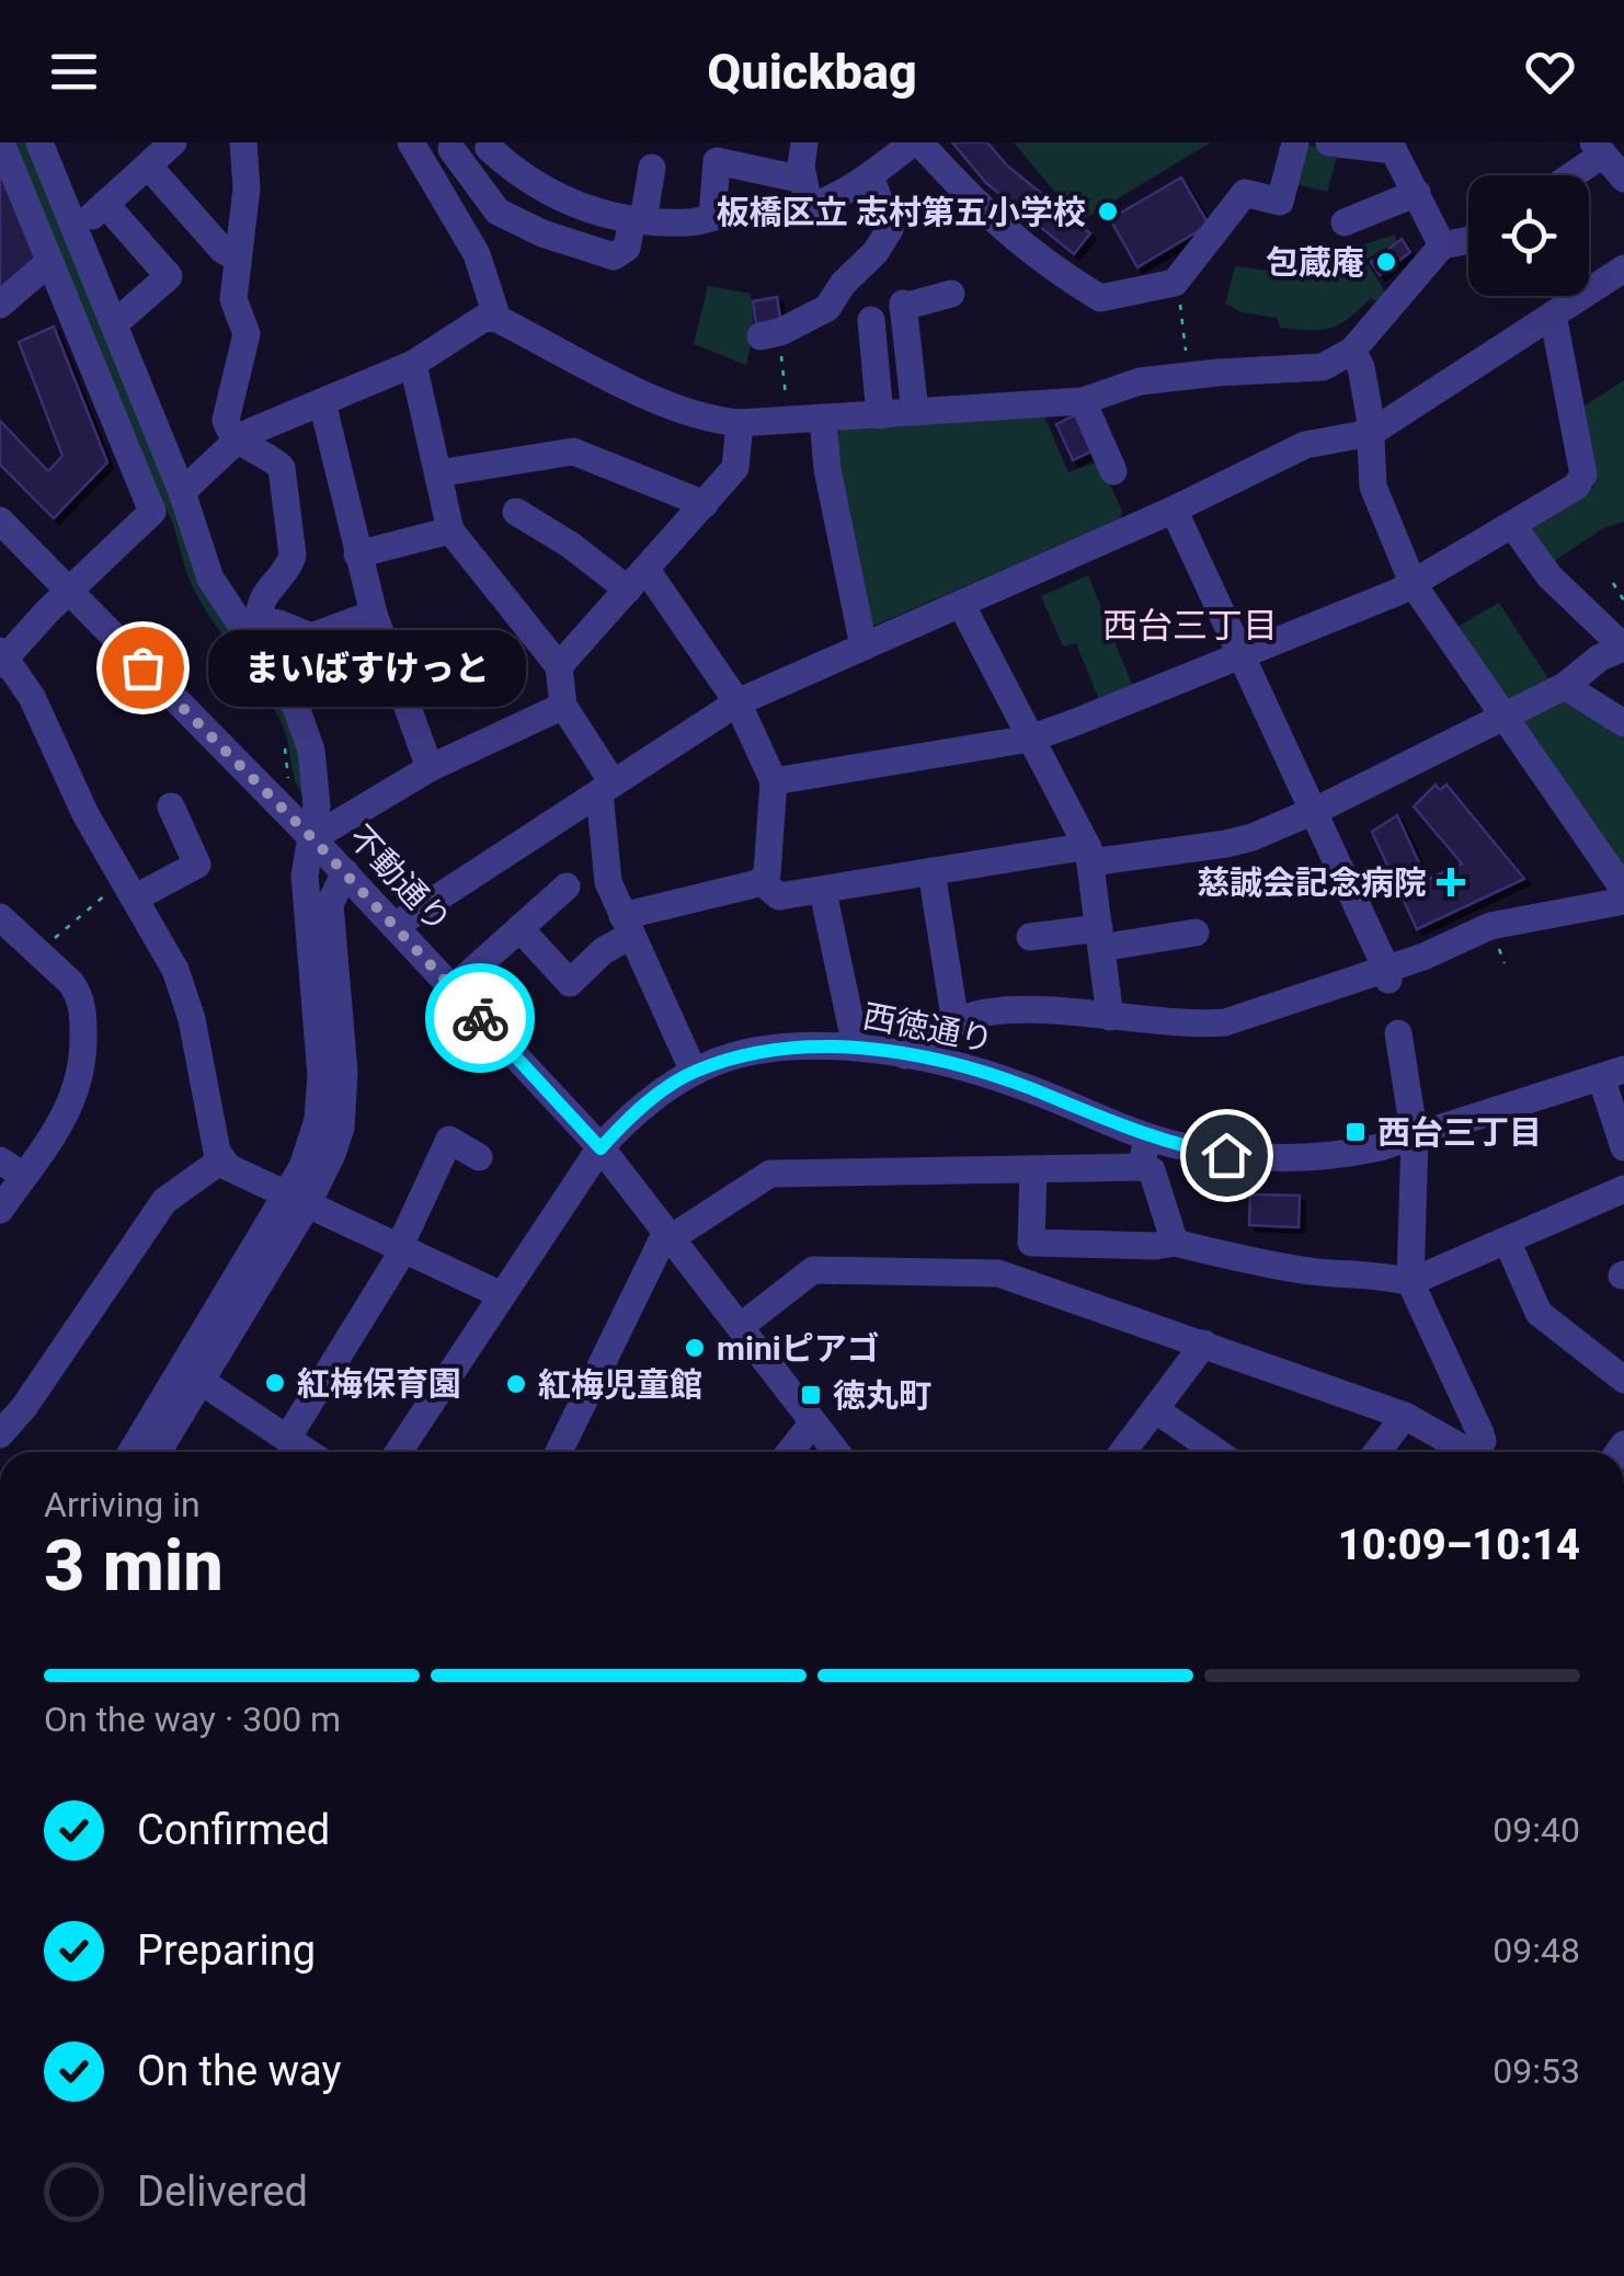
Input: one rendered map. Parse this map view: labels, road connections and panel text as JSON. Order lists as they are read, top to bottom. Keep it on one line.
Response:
{"streets":{"street":["不動通り","西徳通り"]},"crossings":[["不動通り","西徳通り"]],"districts":["西台三丁目"],"places":{"other":["板橋区立 志村第五小学校","包蔵庵","まいばすけっと","miniピアゴ","紅梅保育園","紅梅児童館"],"health":["慈誠会記念病院"],"transit":["西台三丁目","徳丸町"]},"page":{"header":"Quickbag","bubble":"まいばすけっと","heading":["3 min","Arriving in","10:09–10:14"],"bar":"On the way · 300 m","list":[["Confirmed","09:40"],["Preparing","09:48"],["On the way","09:53"],"Delivered"]}}
